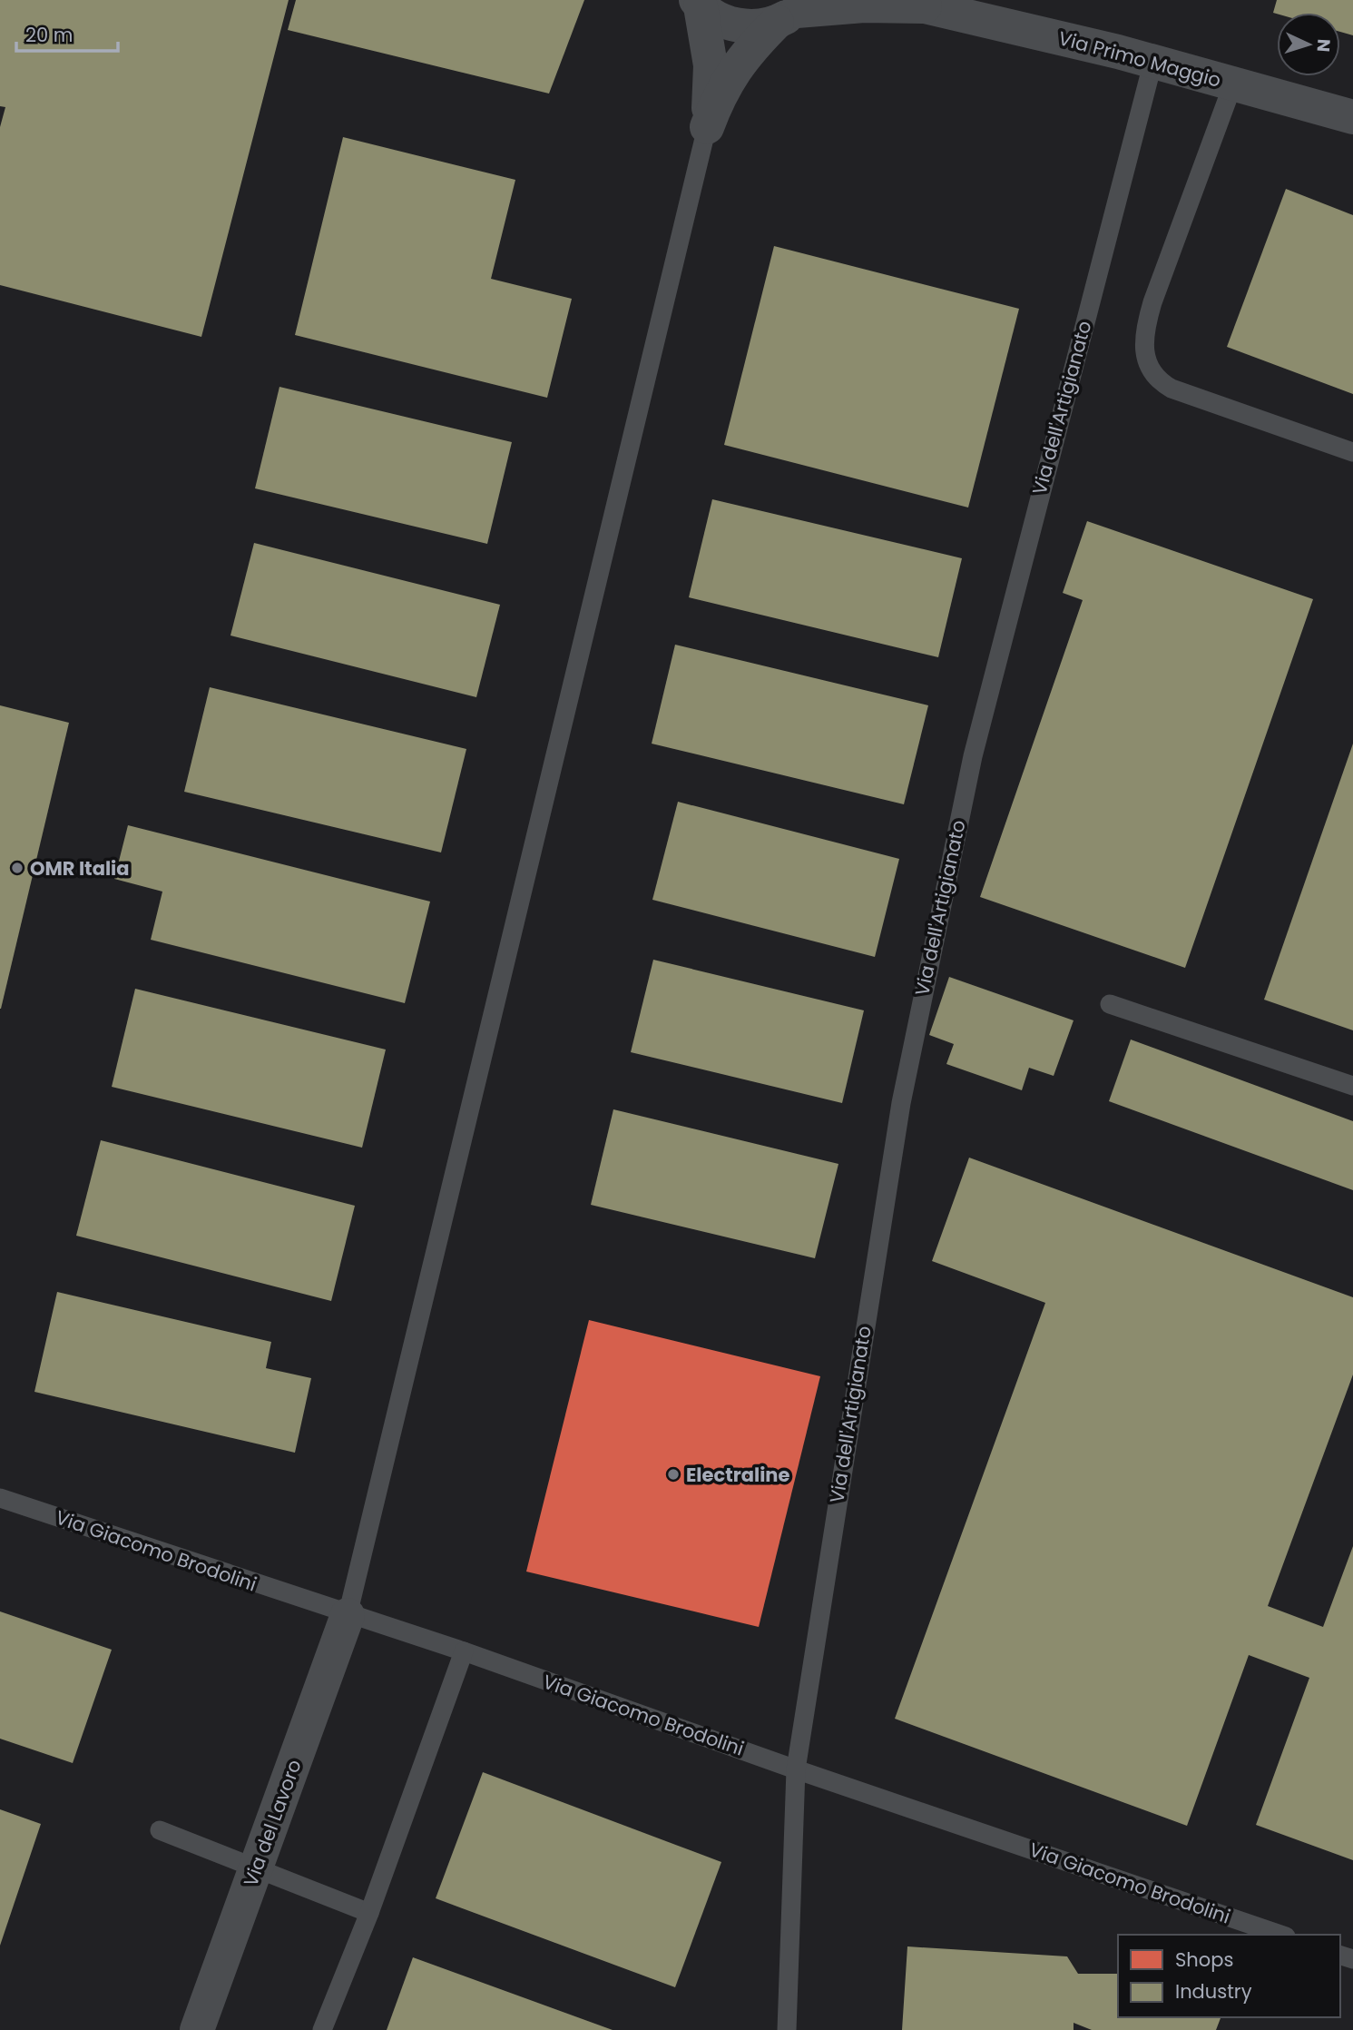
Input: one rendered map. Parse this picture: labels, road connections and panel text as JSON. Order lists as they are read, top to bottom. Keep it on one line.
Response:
{"streets":{"street":["Via Primo Maggio","Via del Lavoro"],"lane":["Via dell'Artigianato","Via Giacomo Brodolini"]},"crossings":[["Via Primo Maggio","Via dell'Artigianato"],["Via dell'Artigianato","Via Giacomo Brodolini"],["Via Giacomo Brodolini","Via del Lavoro"]],"places":["OMR Italia","Electraline"],"legend":["Shops","Industry"],"scale_bar":"20 m","north":"right"}
